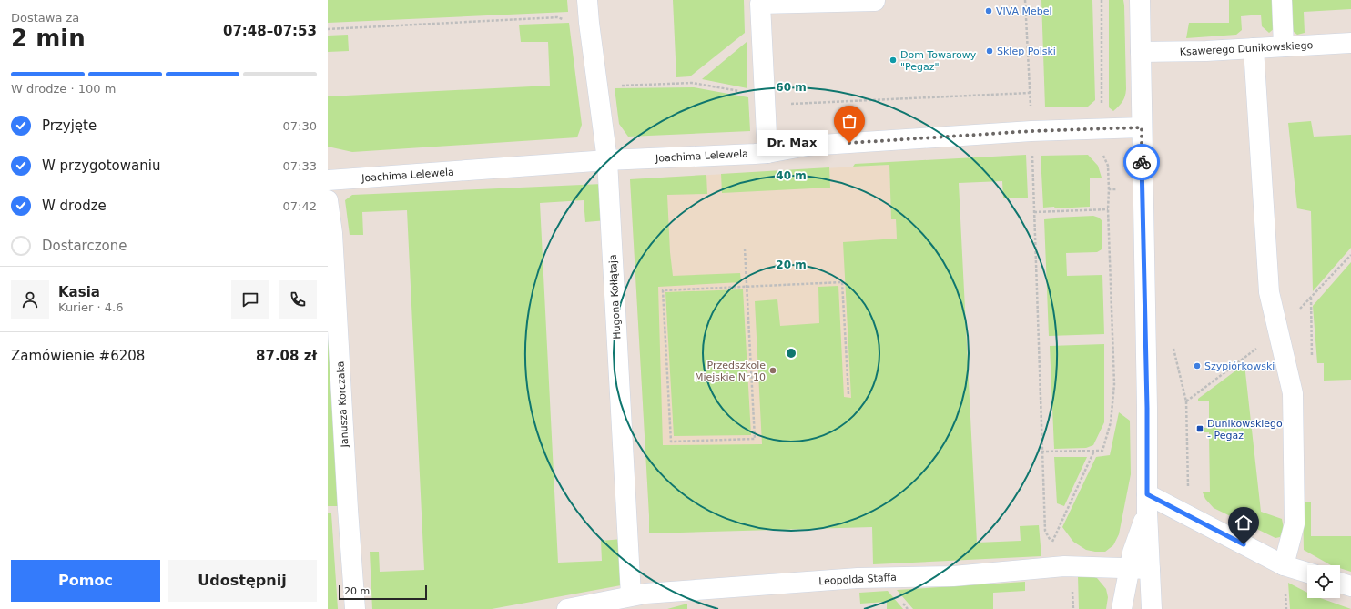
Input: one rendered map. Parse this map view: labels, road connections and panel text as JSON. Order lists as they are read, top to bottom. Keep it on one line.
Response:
{"streets":{"street":["Ksawerego Dunikowskiego","Joachima Lelewela","Hugona Kołłątaja","Janusza Korczaka","Leopolda Staffa"]},"crossings":[["Joachima Lelewela","Hugona Kołłątaja"],["Hugona Kołłątaja","Leopolda Staffa"]],"places":{"other":["VIVA Mebel","Sklep Polski","Dom Towarowy \"Pegaz\"","Dr. Max","Szypiórkowski","Przedszkole Miejskie Nr 10"],"transit":["Dunikowskiego - Pegaz"]},"scale_bar":"20 m","page":{"heading":["2 min","Dostawa za","07:48–07:53"],"panel":["Kasia","Kurier · 4.6","Zamówienie #6208","87.08 zł"],"bar":"W drodze · 100 m","list":[["Przyjęte","07:30"],["W przygotowaniu","07:33"],["W drodze","07:42"],"Dostarczone"],"bubble":"Dr. Max","buttons":["Pomoc","Udostępnij"],"scale":"20 m"},"rings":["60 m","40 m","20 m"]}
